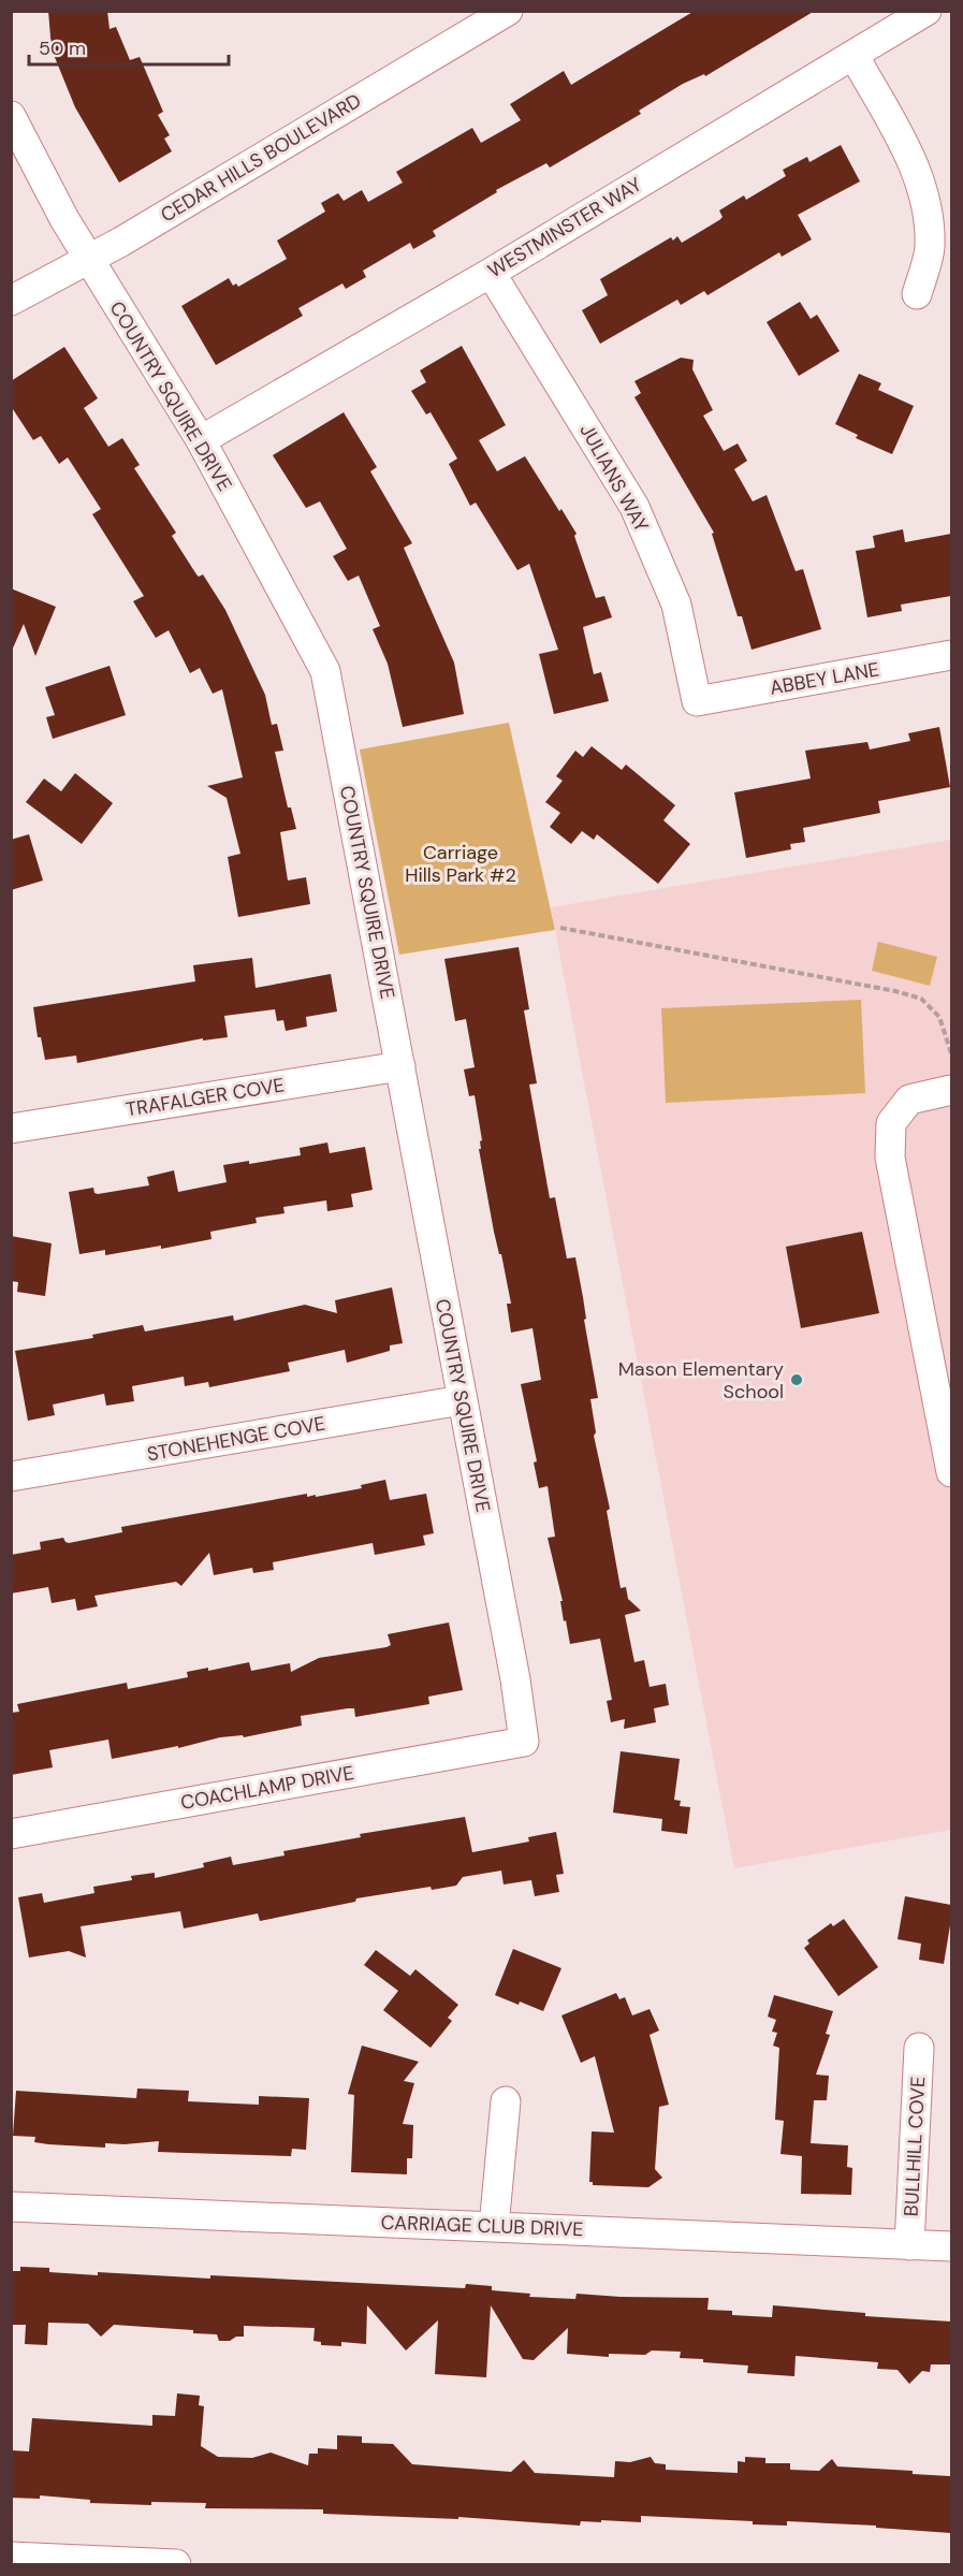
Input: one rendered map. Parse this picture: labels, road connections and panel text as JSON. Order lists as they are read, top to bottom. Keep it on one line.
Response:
{"streets":{"street":["CEDAR HILLS BOULEVARD","WESTMINSTER WAY","COUNTRY SQUIRE DRIVE","JULIANS WAY","ABBEY LANE","TRAFALGER COVE","STONEHENGE COVE","COACHLAMP DRIVE","BULLHILL COVE","CARRIAGE CLUB DRIVE"]},"crossings":[["CEDAR HILLS BOULEVARD","COUNTRY SQUIRE DRIVE"],["WESTMINSTER WAY","COUNTRY SQUIRE DRIVE"],["WESTMINSTER WAY","JULIANS WAY"],["COUNTRY SQUIRE DRIVE","TRAFALGER COVE"],["COUNTRY SQUIRE DRIVE","STONEHENGE COVE"],["COUNTRY SQUIRE DRIVE","COACHLAMP DRIVE"],["JULIANS WAY","ABBEY LANE"],["BULLHILL COVE","CARRIAGE CLUB DRIVE"]],"parks":["Carriage Hills Park #2"],"places":["Mason Elementary School"],"scale_bar":"50 m"}
